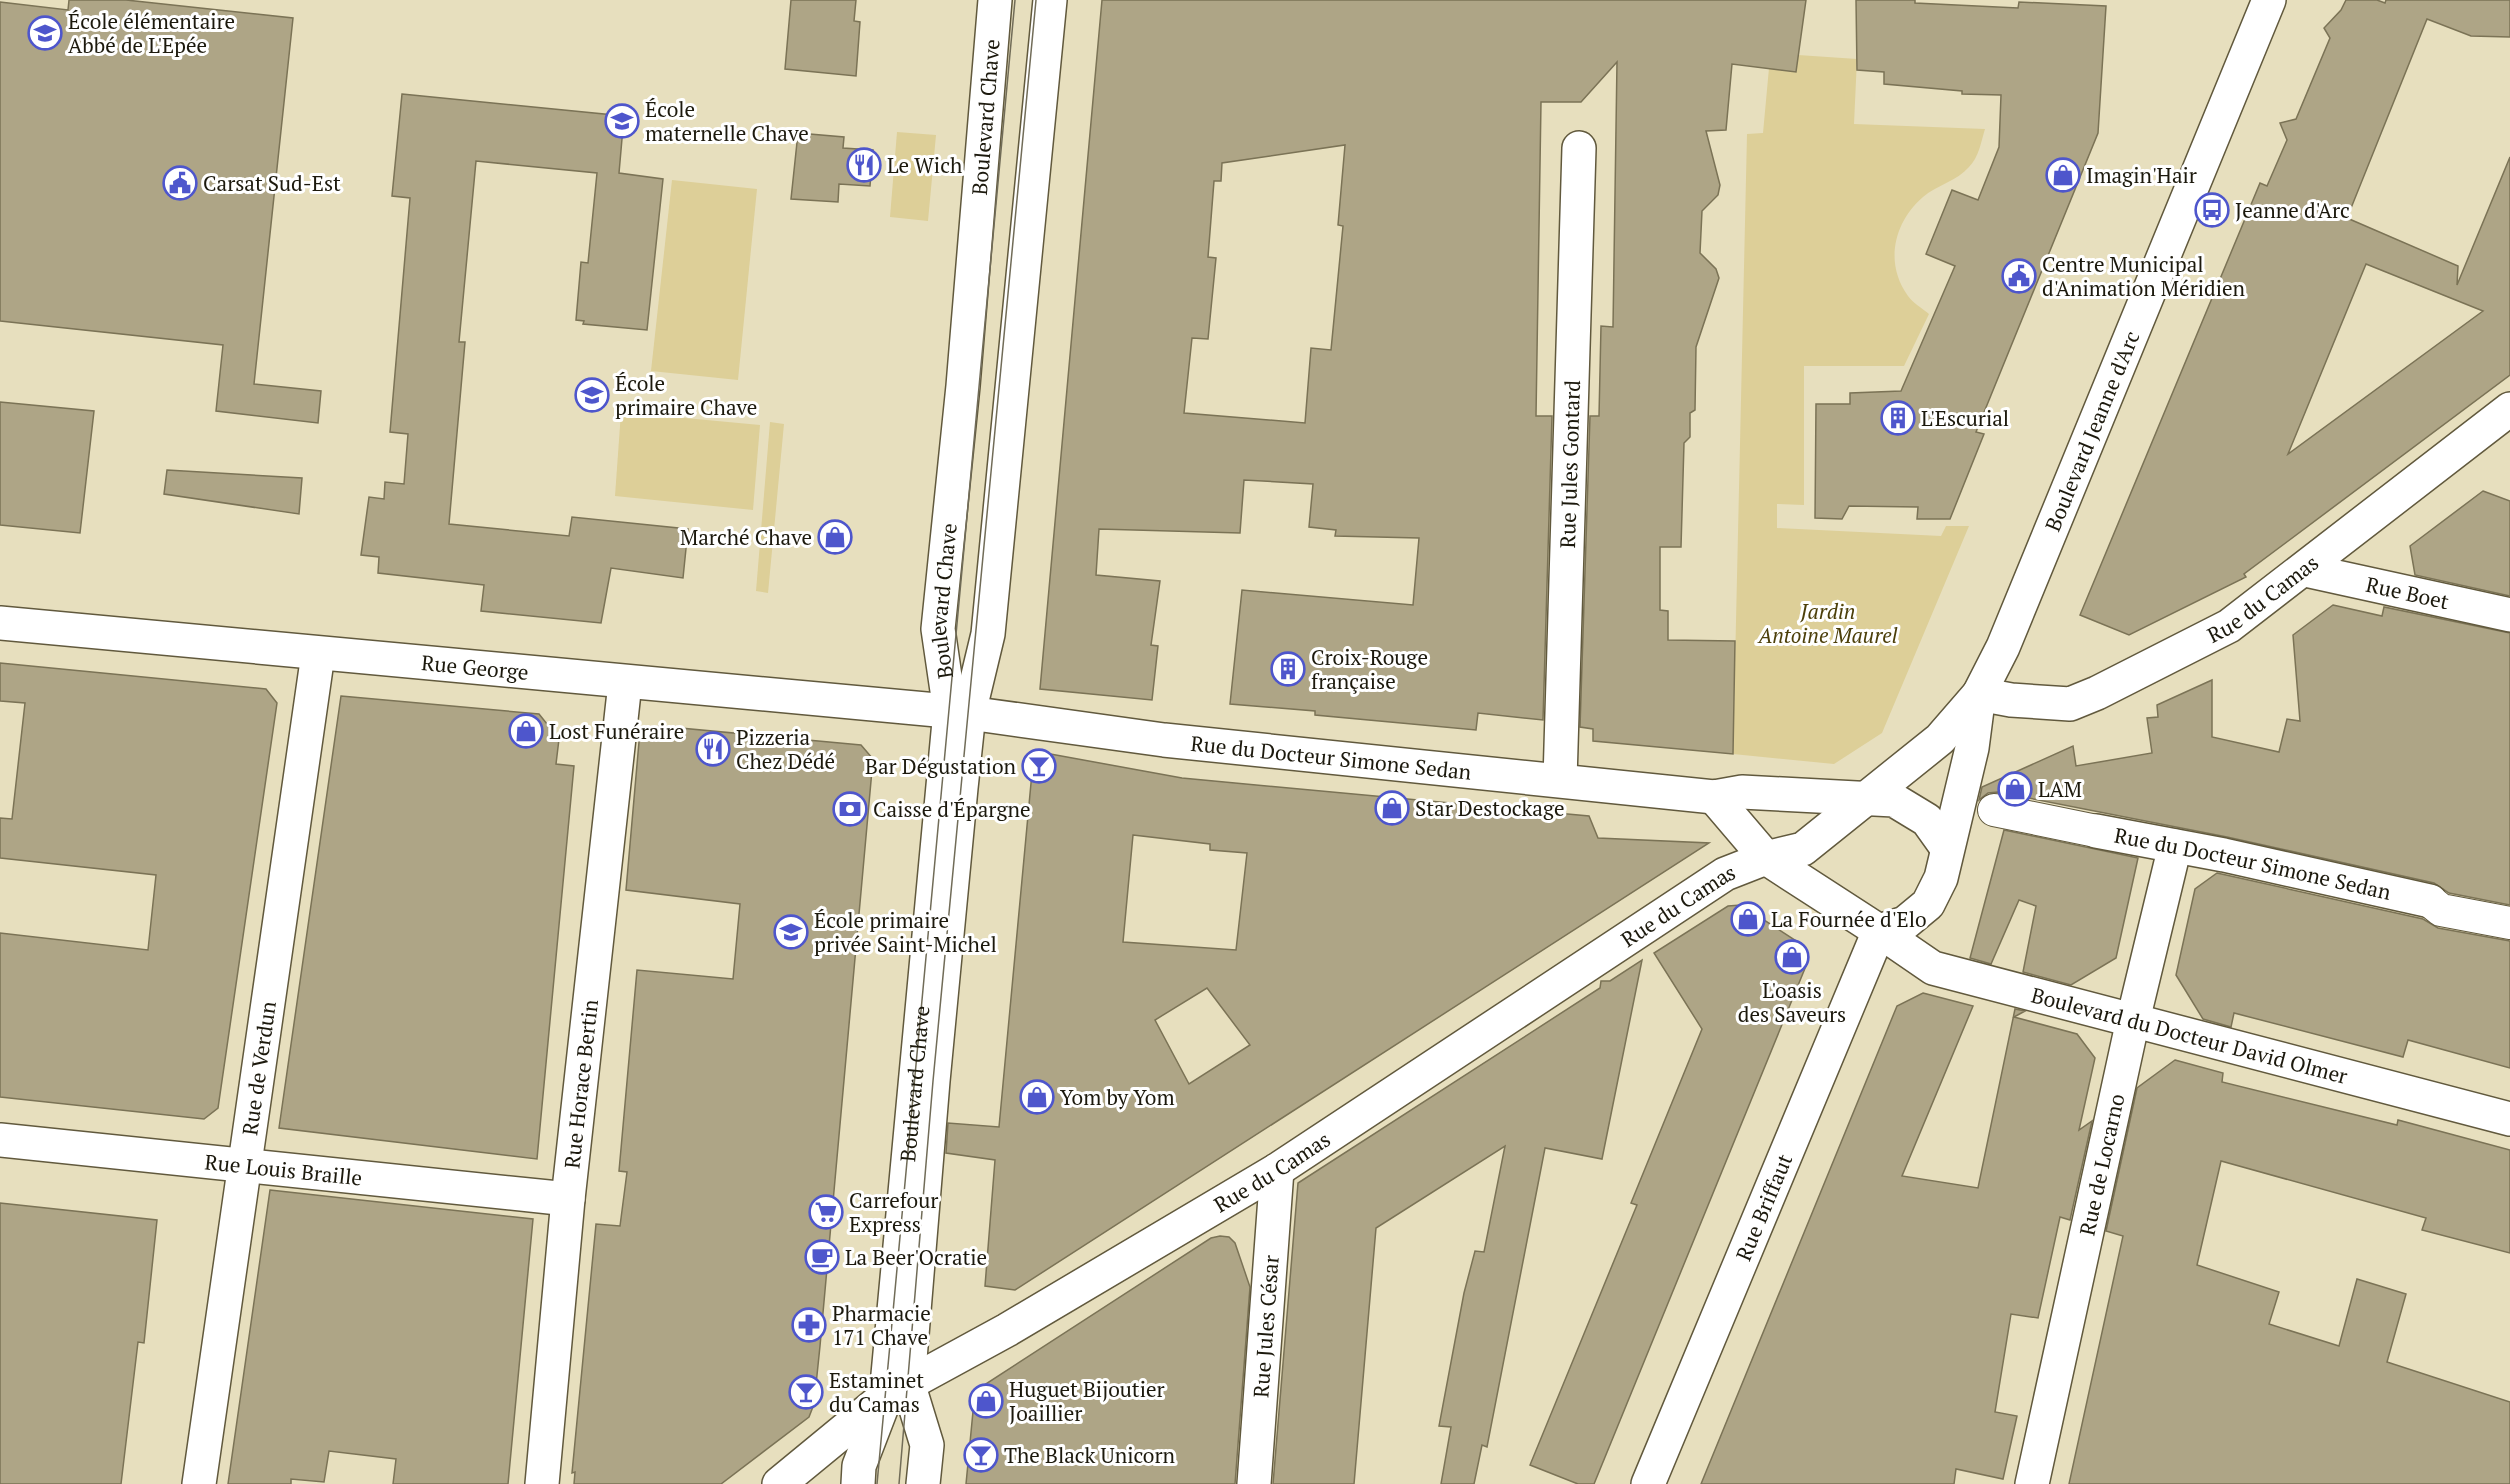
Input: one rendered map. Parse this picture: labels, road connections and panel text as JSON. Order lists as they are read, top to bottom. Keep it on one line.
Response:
{"streets":{"street":["Boulevard Chave","Boulevard Jeanne d'Arc","Rue Jules Gontard","Rue Boet","Rue du Camas","Rue George","Rue du Docteur Simone Sedan","Boulevard du Docteur David Olmer","Rue de Verdun","Rue Horace Bertin","Rue de Locarno","Rue Louis Braille","Rue Briffaut","Rue Jules César"]},"crossings":[["Boulevard Chave","Rue du Camas"],["Boulevard Chave","Rue George"],["Boulevard Chave","Rue du Docteur Simone Sedan"],["Boulevard Jeanne d'Arc","Rue du Camas"],["Boulevard Jeanne d'Arc","Rue du Docteur Simone Sedan"],["Boulevard Jeanne d'Arc","Boulevard du Docteur David Olmer"],["Boulevard Jeanne d'Arc","Rue Briffaut"],["Rue Jules Gontard","Rue du Docteur Simone Sedan"],["Rue Boet","Rue du Camas"],["Rue du Camas","Rue du Docteur Simone Sedan"],["Rue du Camas","Boulevard du Docteur David Olmer"],["Rue du Camas","Rue Jules César"],["Rue George","Rue du Docteur Simone Sedan"],["Rue George","Rue de Verdun"],["Rue George","Rue Horace Bertin"],["Rue du Docteur Simone Sedan","Rue de Locarno"],["Boulevard du Docteur David Olmer","Rue de Locarno"],["Boulevard du Docteur David Olmer","Rue Briffaut"],["Rue de Verdun","Rue Louis Braille"],["Rue Horace Bertin","Rue Louis Braille"]],"parks":["Jardin Antoine Maurel"],"places":{"school or university":["École élémentaire Abbé de L'Epée","École maternelle Chave","École primaire Chave","École primaire privée Saint-Michel"],"restaurant":["Le Wich","Pizzeria Chez Dédé"],"shop":["Imagin'Hair","Marché Chave","Lost Funéraire","LAM","Star Destockage","La Fournée d'Elo","L'oasis des Saveurs","Yom by Yom","Huguet Bijoutier Joaillier"],"public building":["Carsat Sud-Est","Centre Municipal d'Animation Méridien"],"bus stop":["Jeanne d'Arc"],"building":["L'Escurial","Croix-Rouge française"],"bar":["Bar Dégustation","Estaminet du Camas","The Black Unicorn"],"bank":["Caisse d'Épargne"],"supermarket":["Carrefour Express"],"cafe":["La Beer'Ocratie"],"pharmacy":["Pharmacie 171 Chave"]}}
